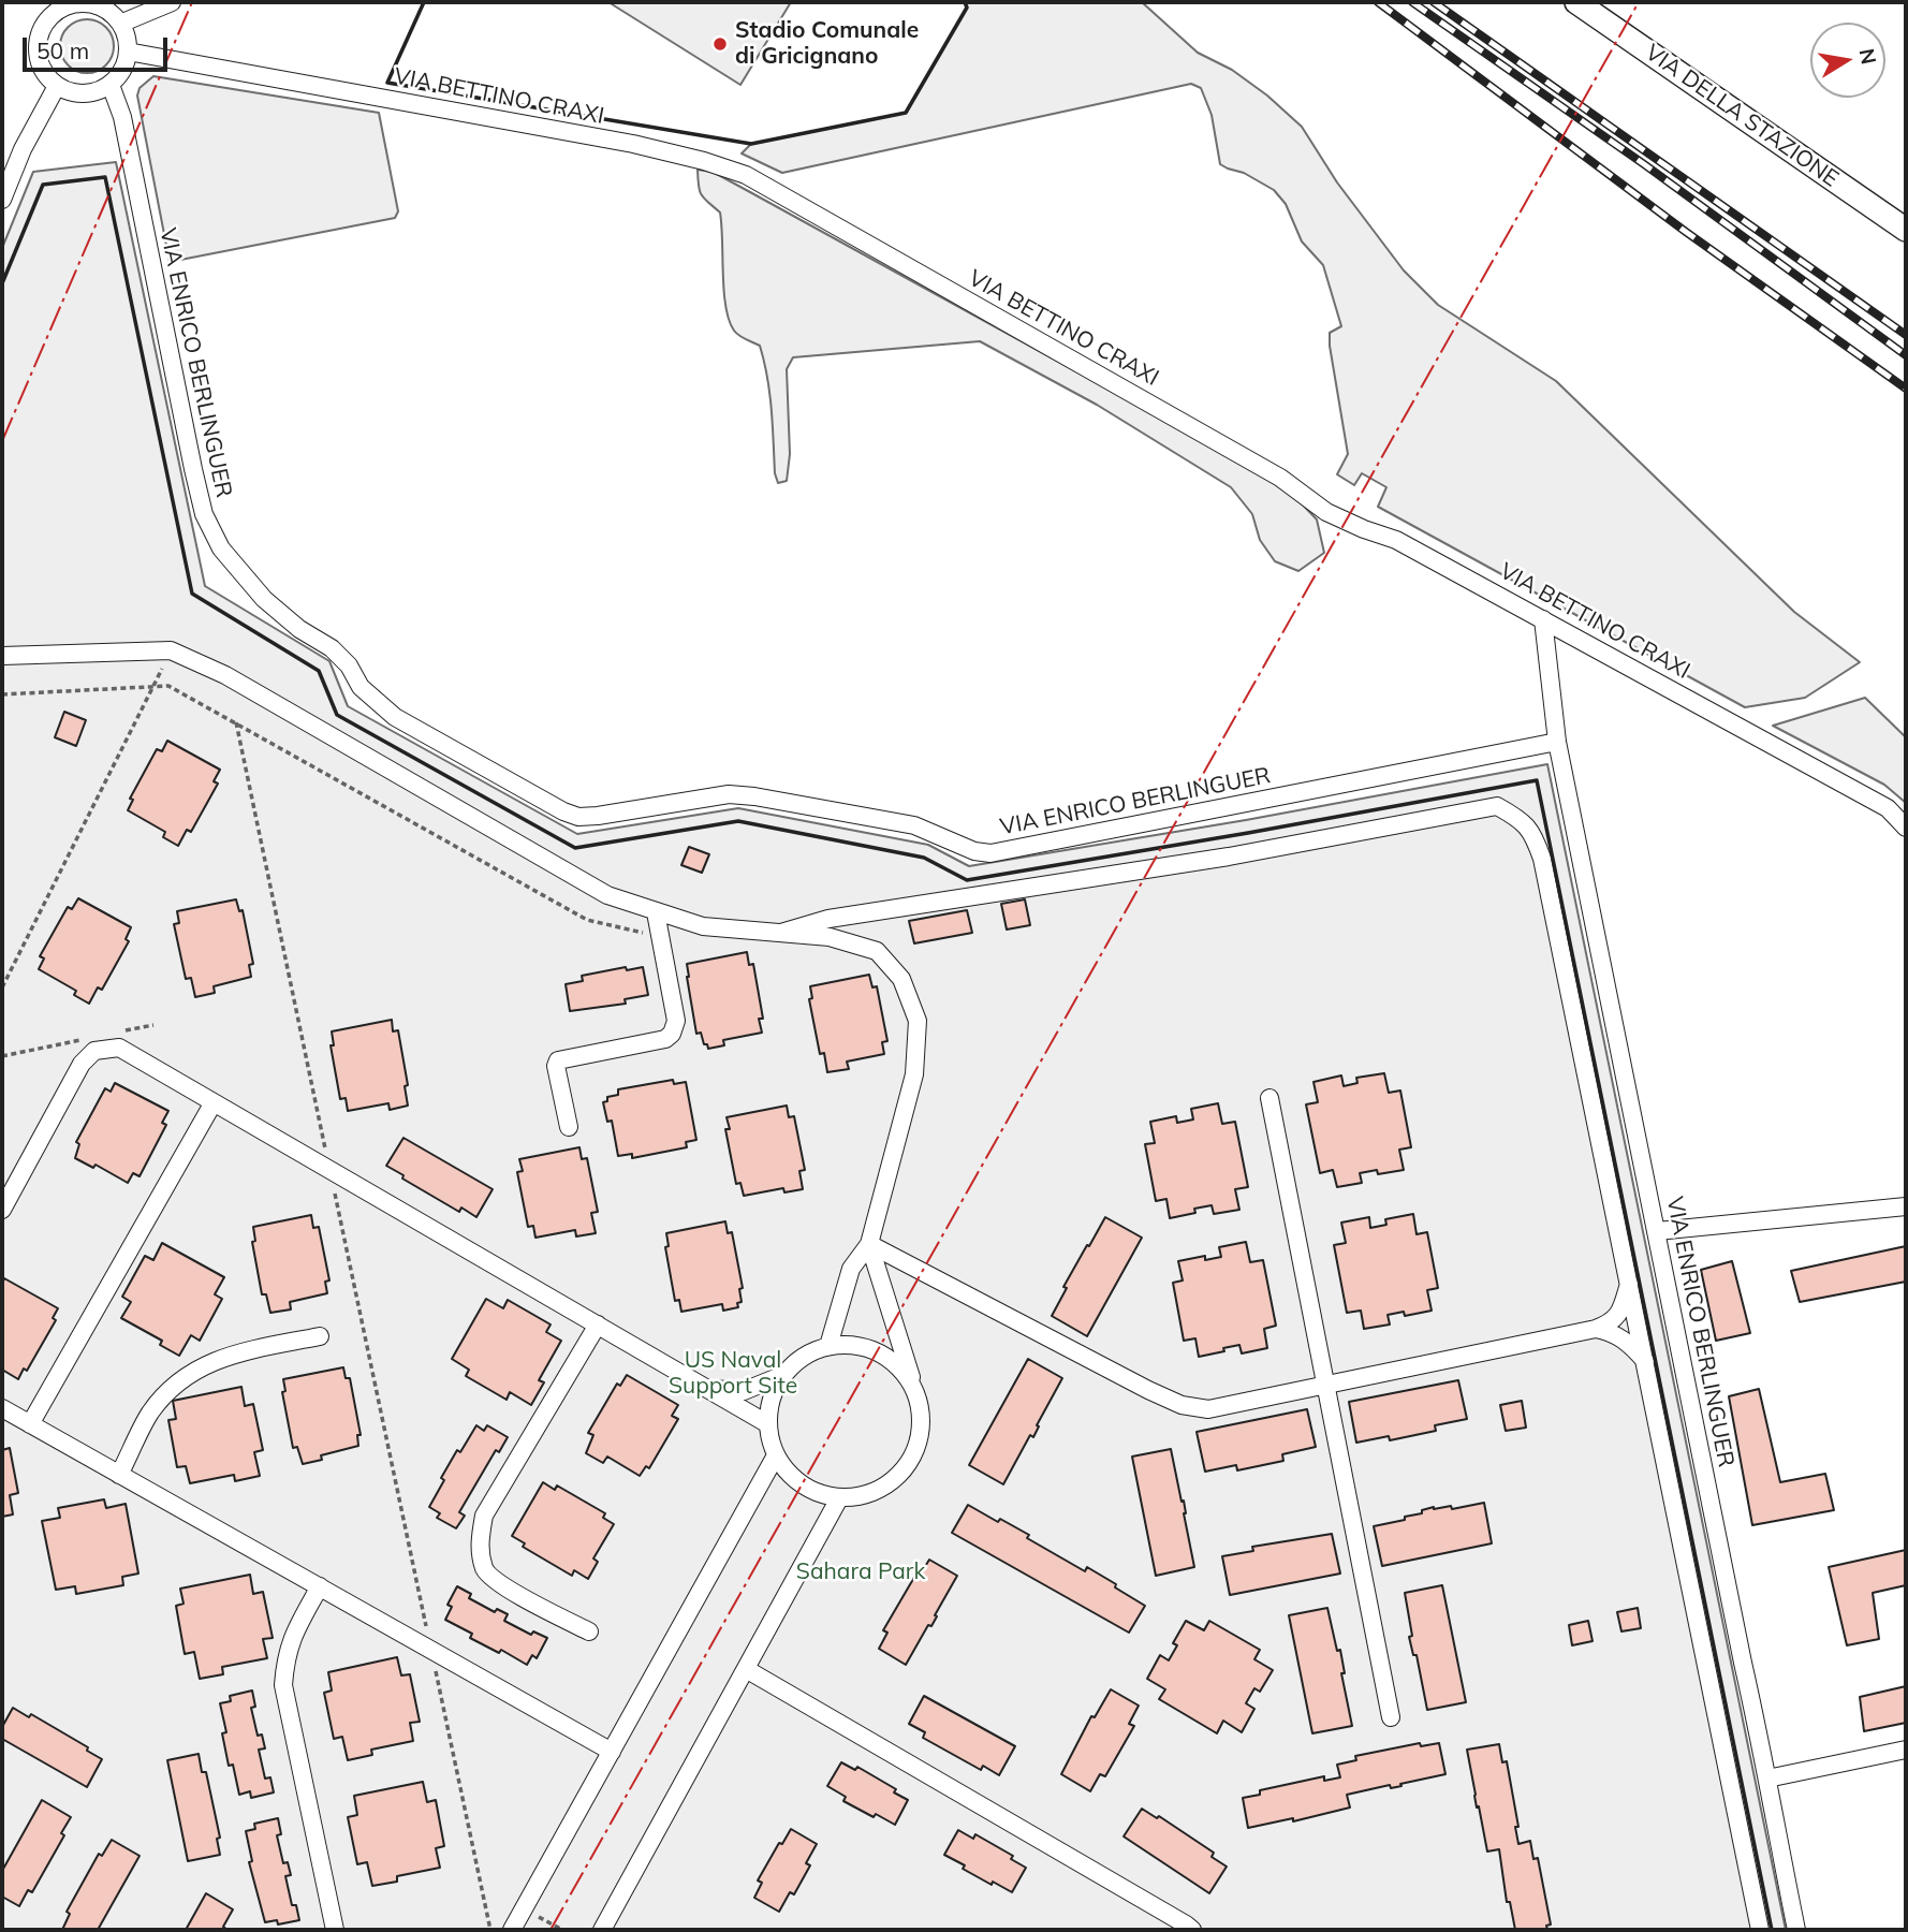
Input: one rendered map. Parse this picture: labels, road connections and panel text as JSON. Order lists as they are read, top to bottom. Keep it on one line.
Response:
{"streets":{"street":["VIA BETTINO CRAXI","VIA DELLA STAZIONE","VIA ENRICO BERLINGUER"]},"crossings":[["VIA BETTINO CRAXI","VIA ENRICO BERLINGUER"]],"parks":["US Naval Support Site","Sahara Park"],"places":["Stadio Comunale di Gricignano"],"scale_bar":"50 m","north":"right"}
